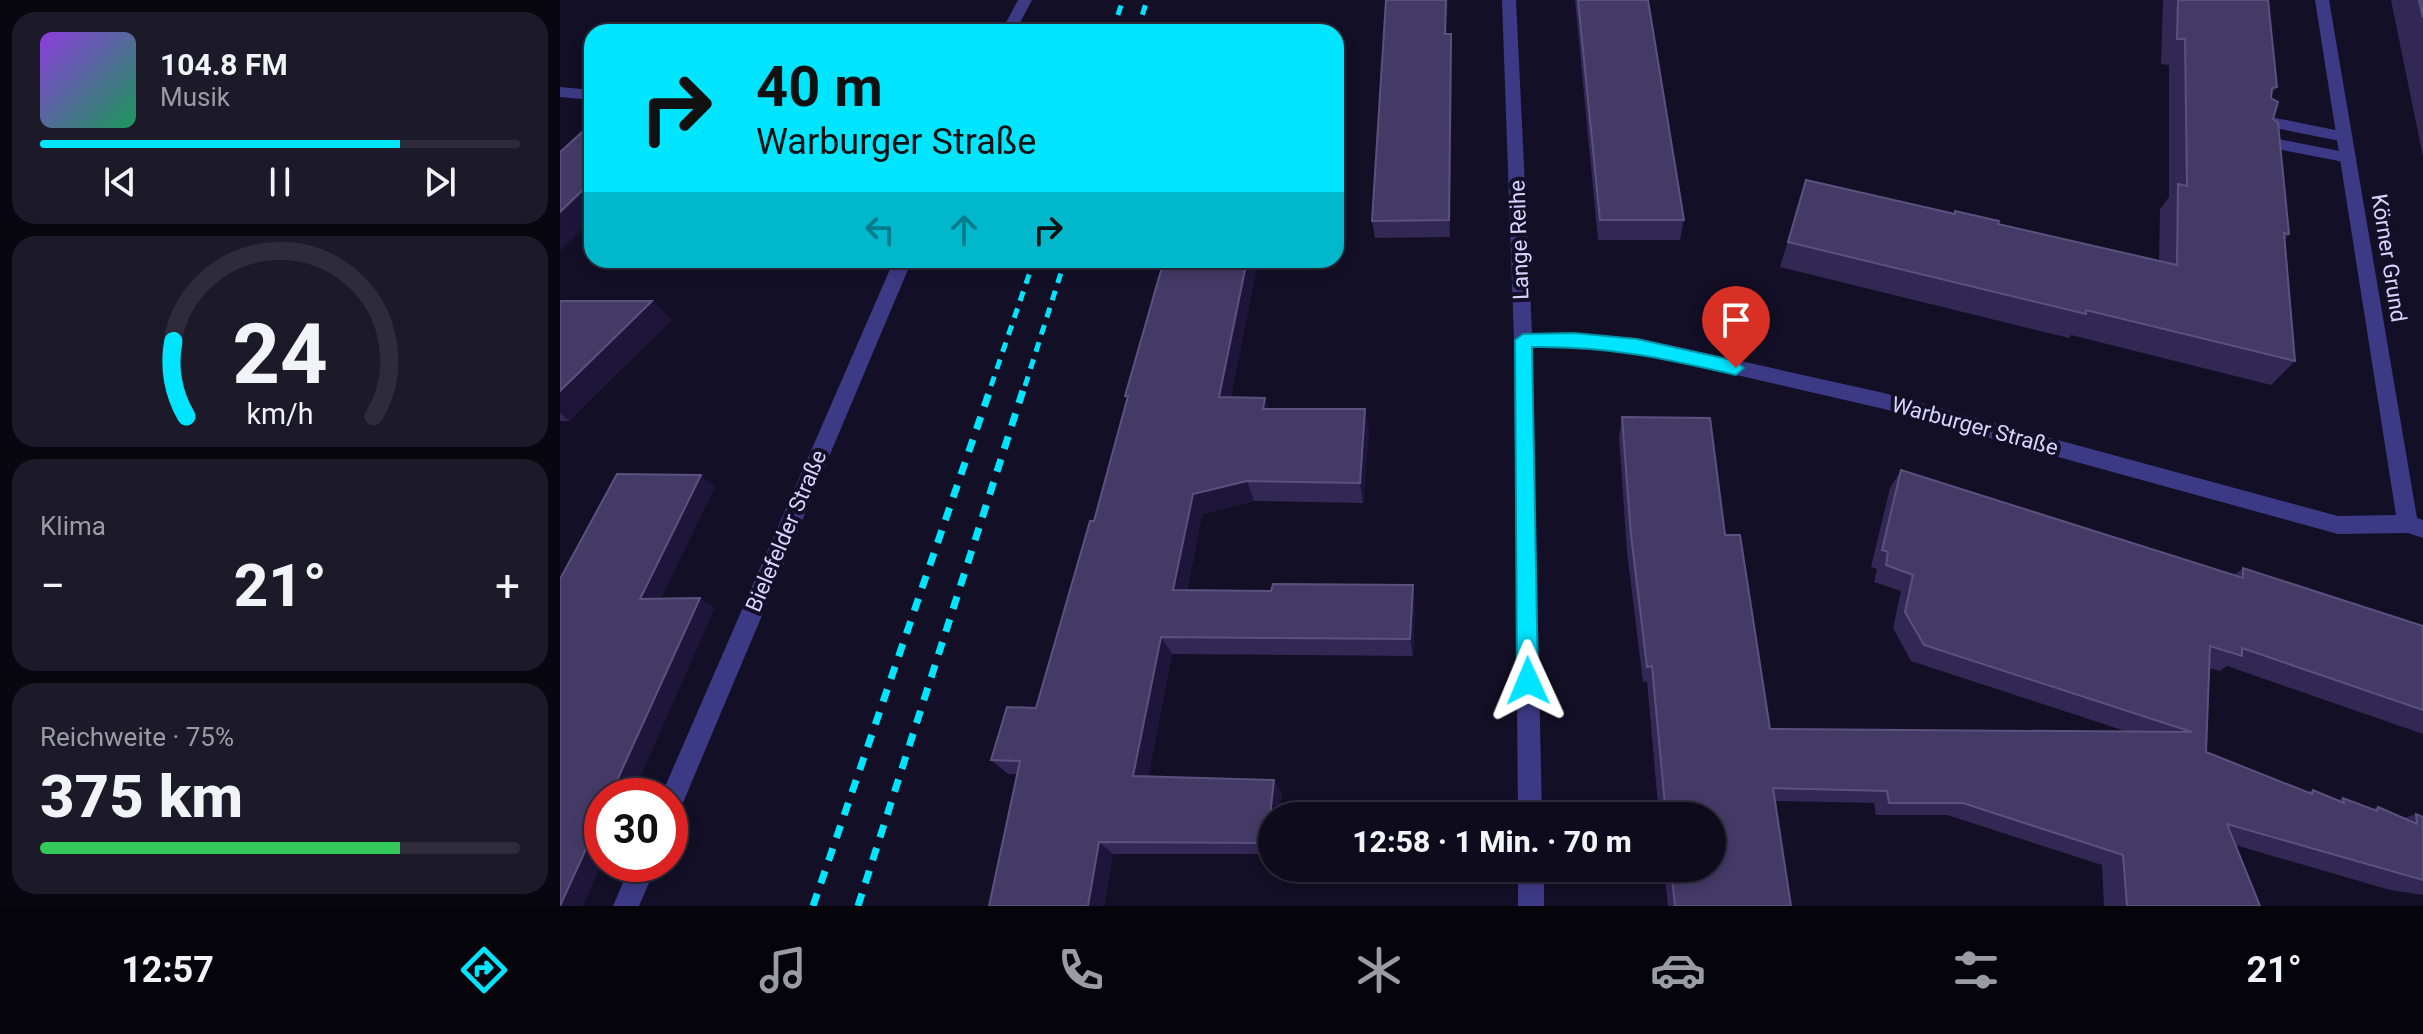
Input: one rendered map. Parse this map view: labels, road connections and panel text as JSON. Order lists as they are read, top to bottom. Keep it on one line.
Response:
{"streets":{"street":["Lange Reihe","Körner Grund","Warburger Straße","Bielefelder Straße"]},"crossings":[["Lange Reihe","Warburger Straße"],["Körner Grund","Warburger Straße"]],"page":{"turn":["40 m","Warburger Straße"],"song":["104.8 FM","Musik"],"tile":["Klima",["Reichweite · 75%","375 km"]],"heat":["−","21°","+"],"limit":"30","trip":"12:58 · 1 Min. · 70 m","tabs":["12:57","21°"],"gauge":["24","km/h"]}}
